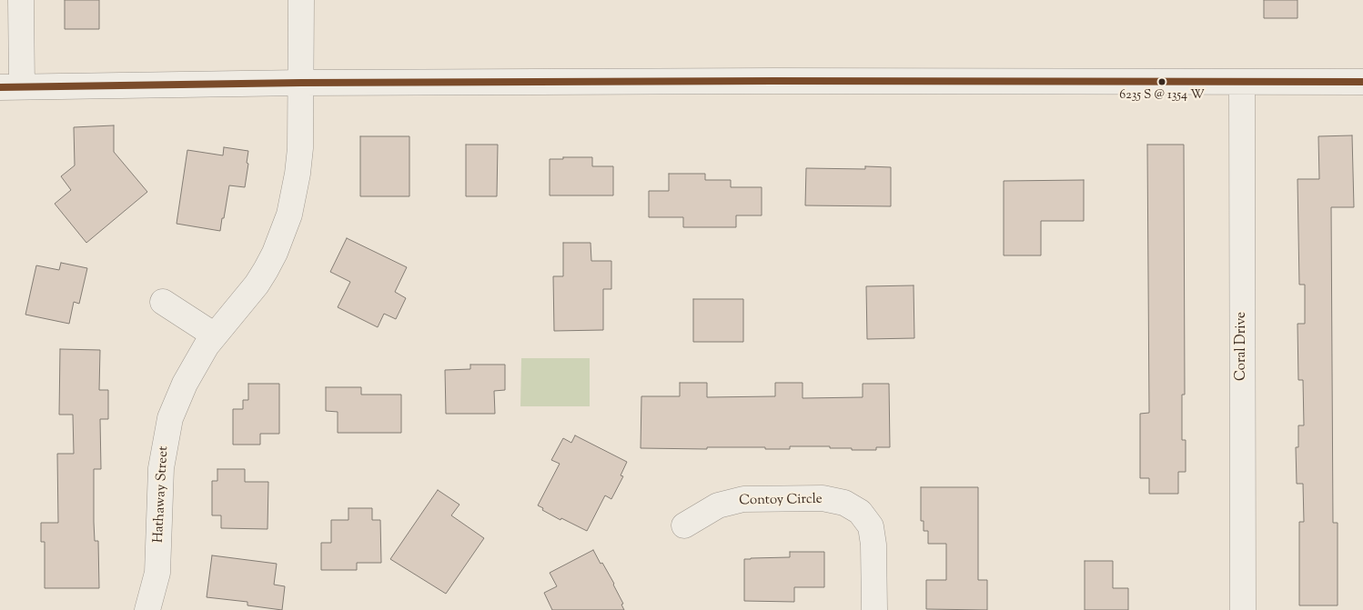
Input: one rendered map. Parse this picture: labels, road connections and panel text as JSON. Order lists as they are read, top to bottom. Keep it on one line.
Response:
{"streets":{"street":["Coral Drive","Hathaway Street","Contoy Circle"]},"places":["6235 S @ 1354 W"]}
